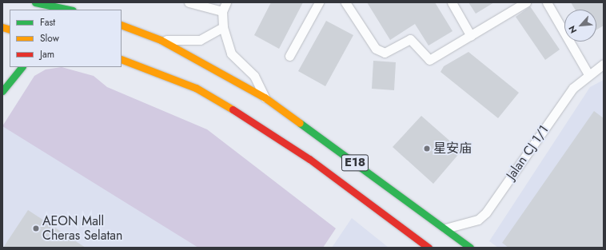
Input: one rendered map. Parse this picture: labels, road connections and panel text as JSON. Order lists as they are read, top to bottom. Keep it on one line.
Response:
{"streets":{"main road":["E18"],"street":["Jalan CJ 1/1"]},"crossings":[["Jalan CJ 1/1","E18"]],"places":["星安庙","AEON Mall Cheras Selatan"],"legend":["Fast","Slow","Jam"],"north":"bottom left"}
